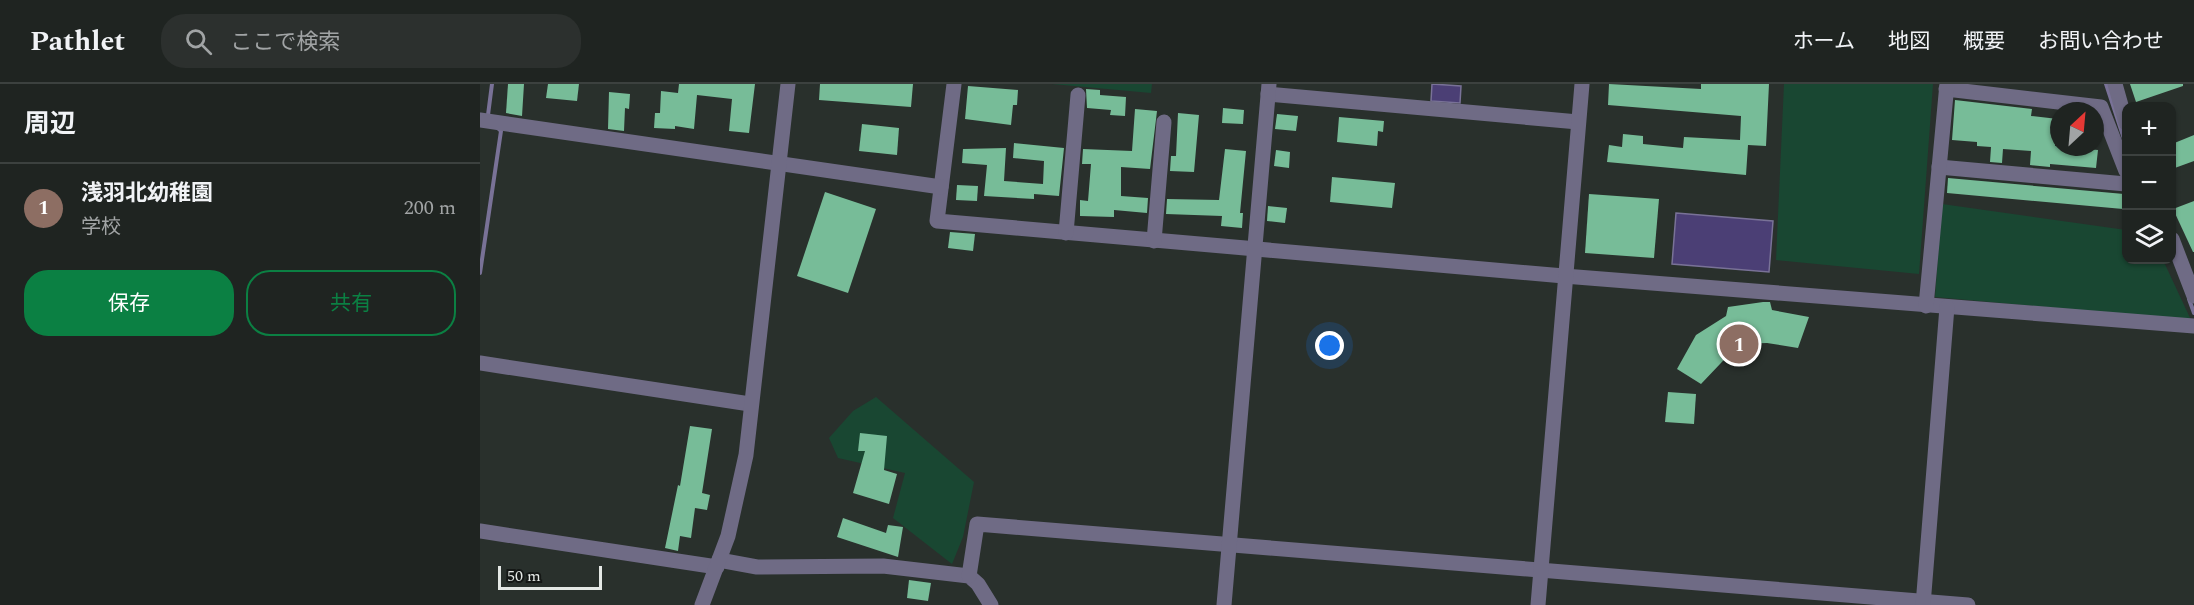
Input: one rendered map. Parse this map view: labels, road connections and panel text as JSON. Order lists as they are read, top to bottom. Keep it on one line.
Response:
{"scale_bar":"50 m","north":"top right","page":{"header":"Pathlet","search":"ここで検索","nav":["ホーム","地図","概要","お問い合わせ"],"heading":"周辺","map_buttons":["+","−"],"list":[{"mark":"1","name":"浅羽北幼稚園","note":"学校","value":"200 m"}],"buttons":["保存","共有"],"pins":"1","scale":"50 m"}}
